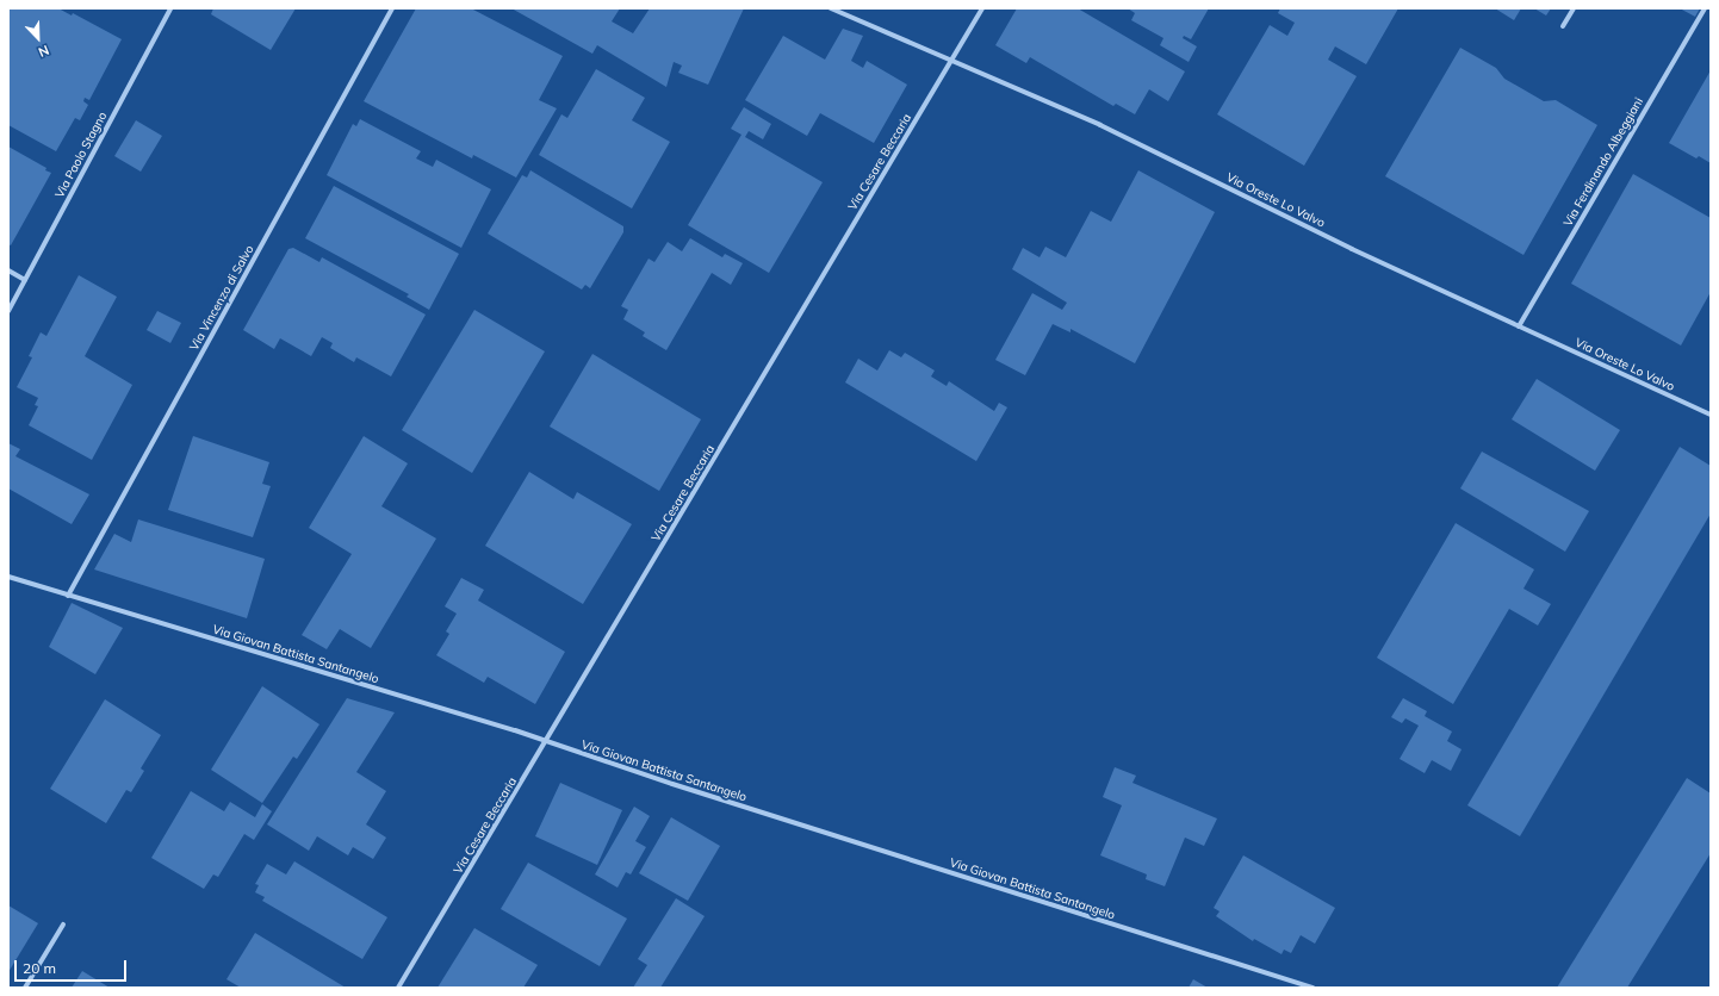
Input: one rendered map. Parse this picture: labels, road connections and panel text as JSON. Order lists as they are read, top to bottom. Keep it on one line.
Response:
{"streets":{"street":["Via Paolo Stagno","Via Cesare Beccaria","Via Ferdinando Albeggiani","Via Oreste Lo Valvo","Via Vincenzo di Salvo","Via Giovan Battista Santangelo"]},"crossings":[["Via Cesare Beccaria","Via Oreste Lo Valvo"],["Via Cesare Beccaria","Via Giovan Battista Santangelo"],["Via Ferdinando Albeggiani","Via Oreste Lo Valvo"],["Via Vincenzo di Salvo","Via Giovan Battista Santangelo"]],"scale_bar":"20 m","north":"bottom right"}
